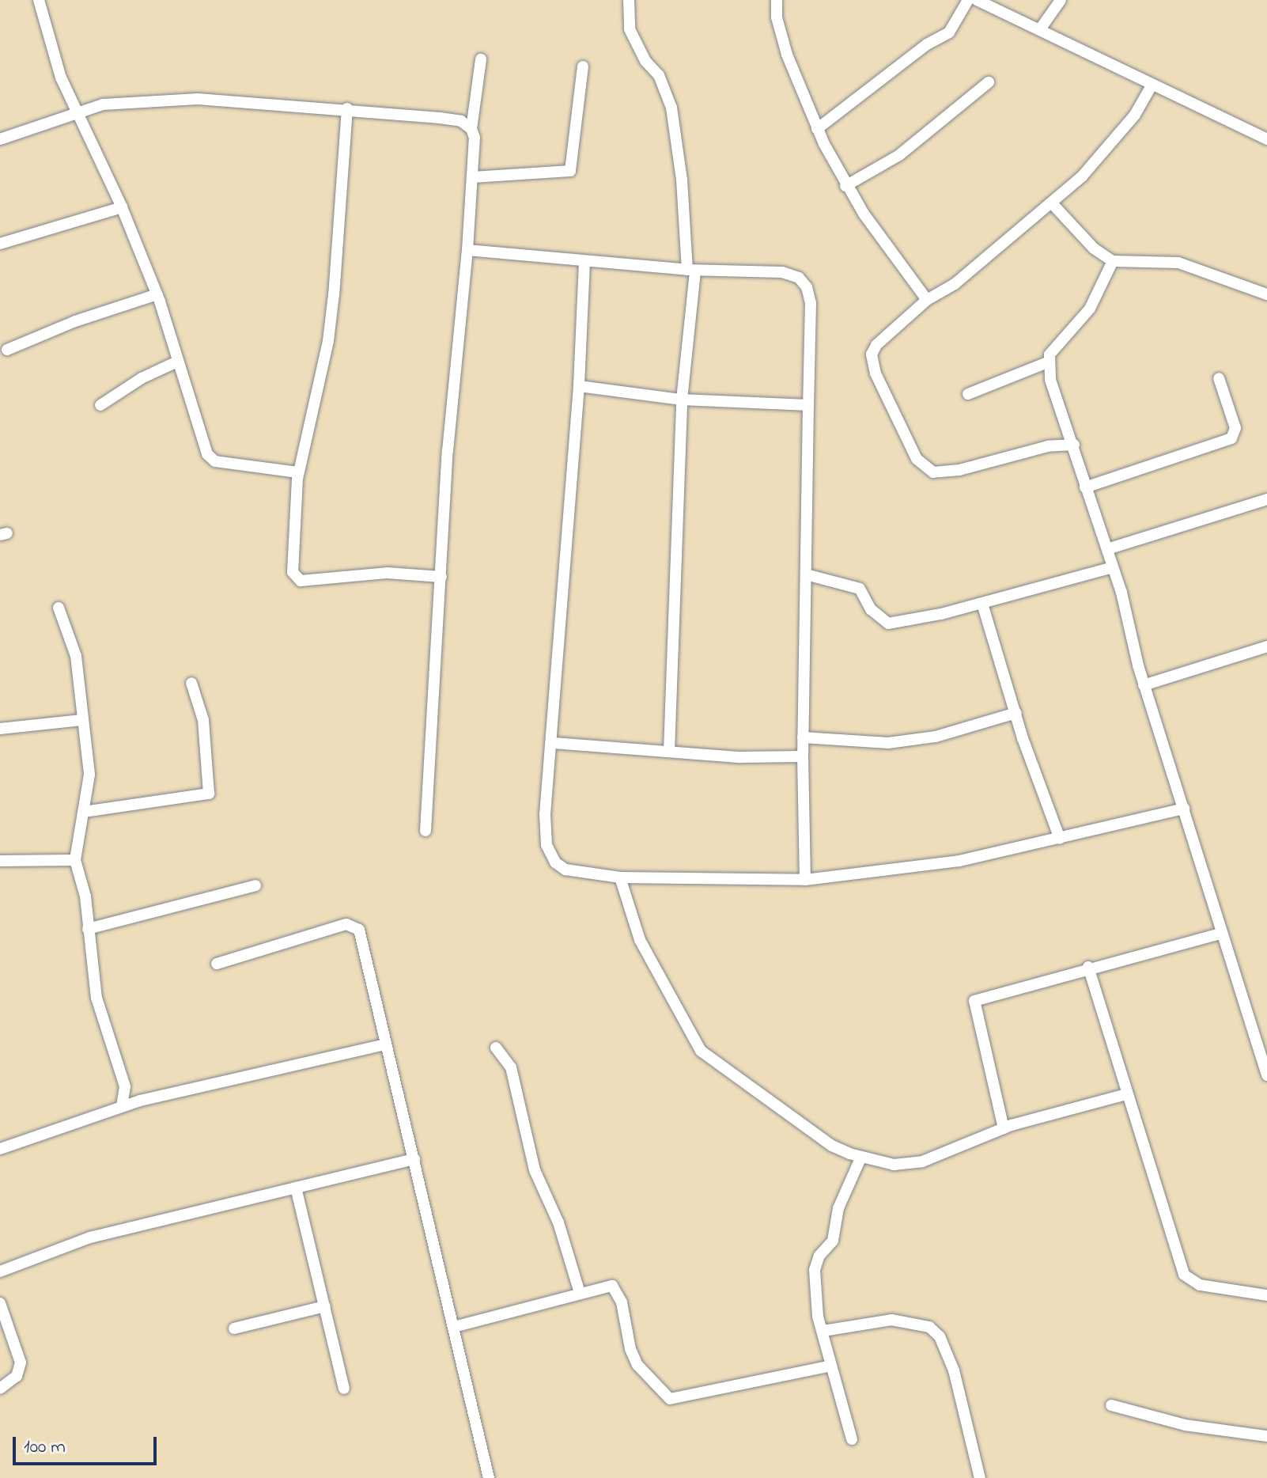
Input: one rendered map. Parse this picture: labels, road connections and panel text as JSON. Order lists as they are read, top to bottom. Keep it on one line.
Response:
{"scale_bar":"100 m"}
